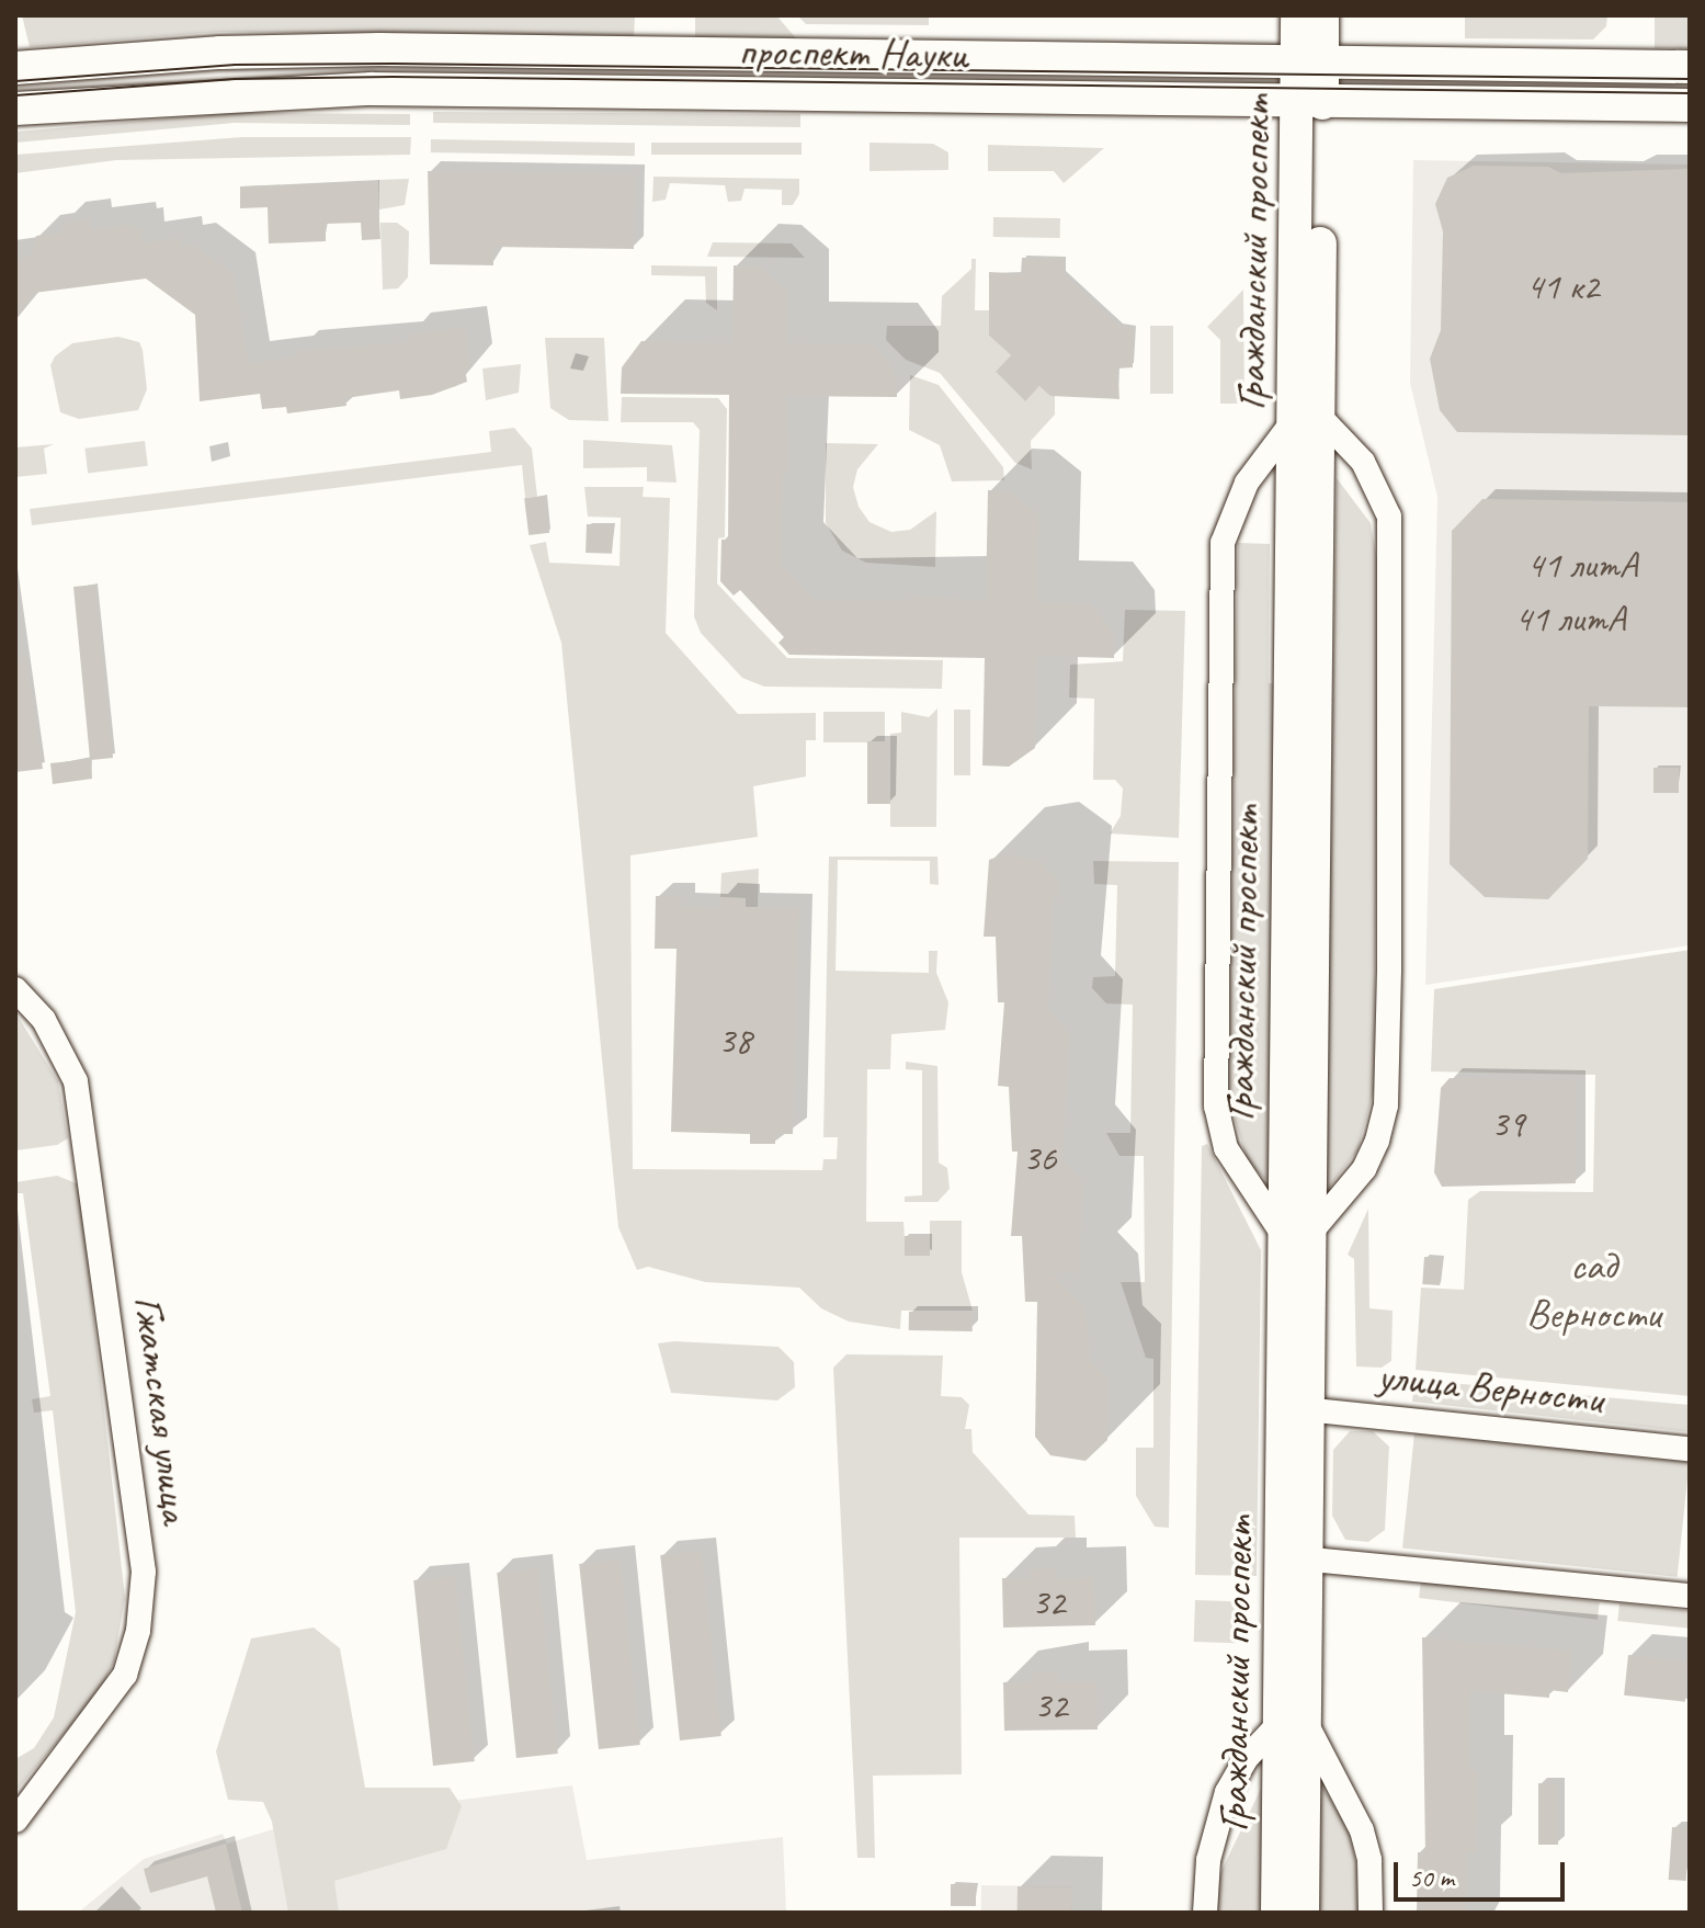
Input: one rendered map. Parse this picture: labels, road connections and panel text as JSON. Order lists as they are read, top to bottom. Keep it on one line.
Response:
{"streets":{"main road":["проспект Науки","Гражданский проспект"],"street":["улица Верности","Гжатская улица"]},"crossings":[["проспект Науки","Гражданский проспект"],["Гражданский проспект","улица Верности"]],"parks":["сад Верности"],"house_numbers":["41 к2","41 литА","41 литА","38","39","36","32","32"],"scale_bar":"50 m"}
